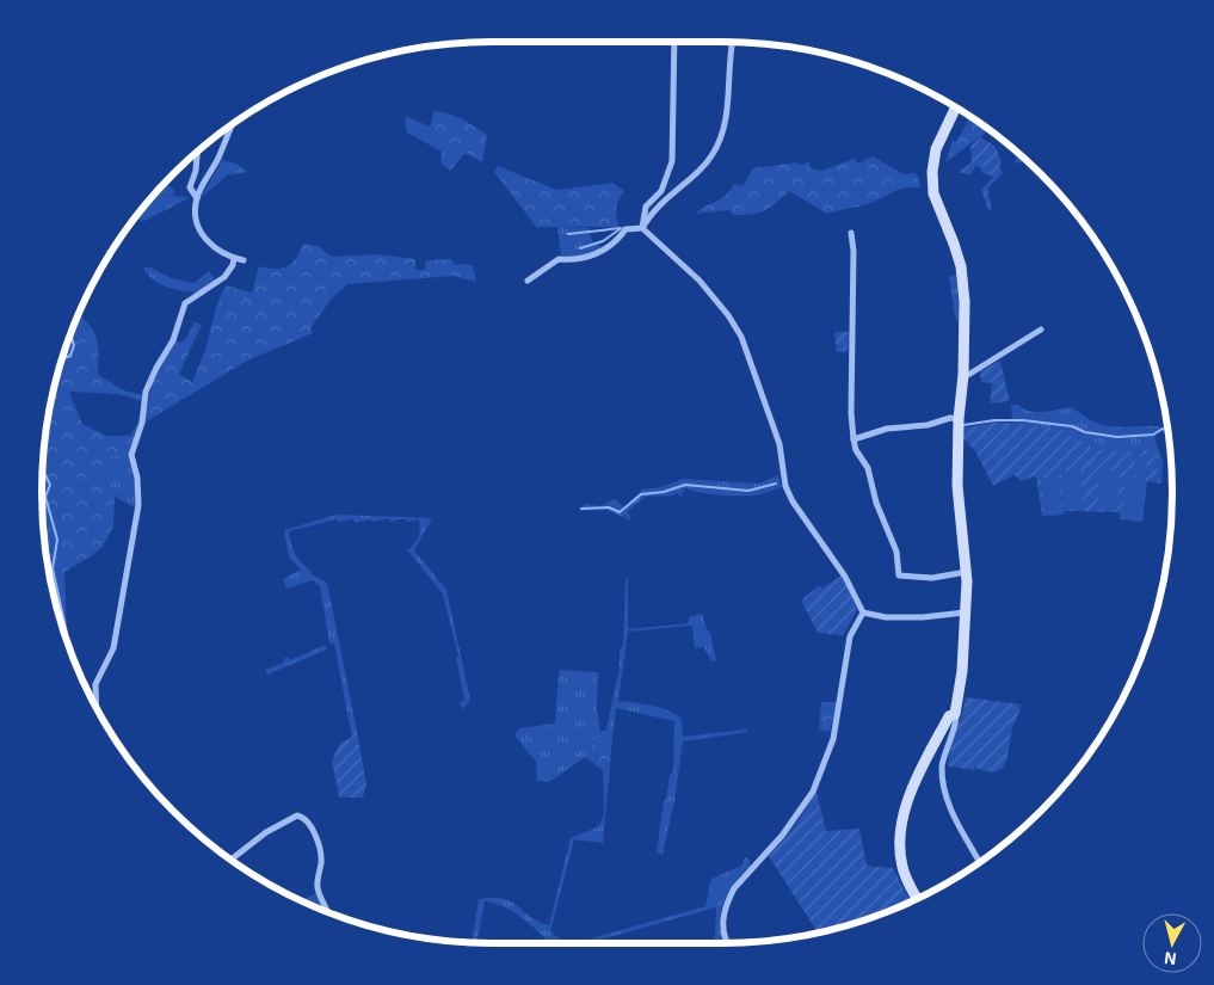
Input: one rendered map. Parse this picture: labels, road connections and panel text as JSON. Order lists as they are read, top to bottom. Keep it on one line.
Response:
{"north":"bottom"}
